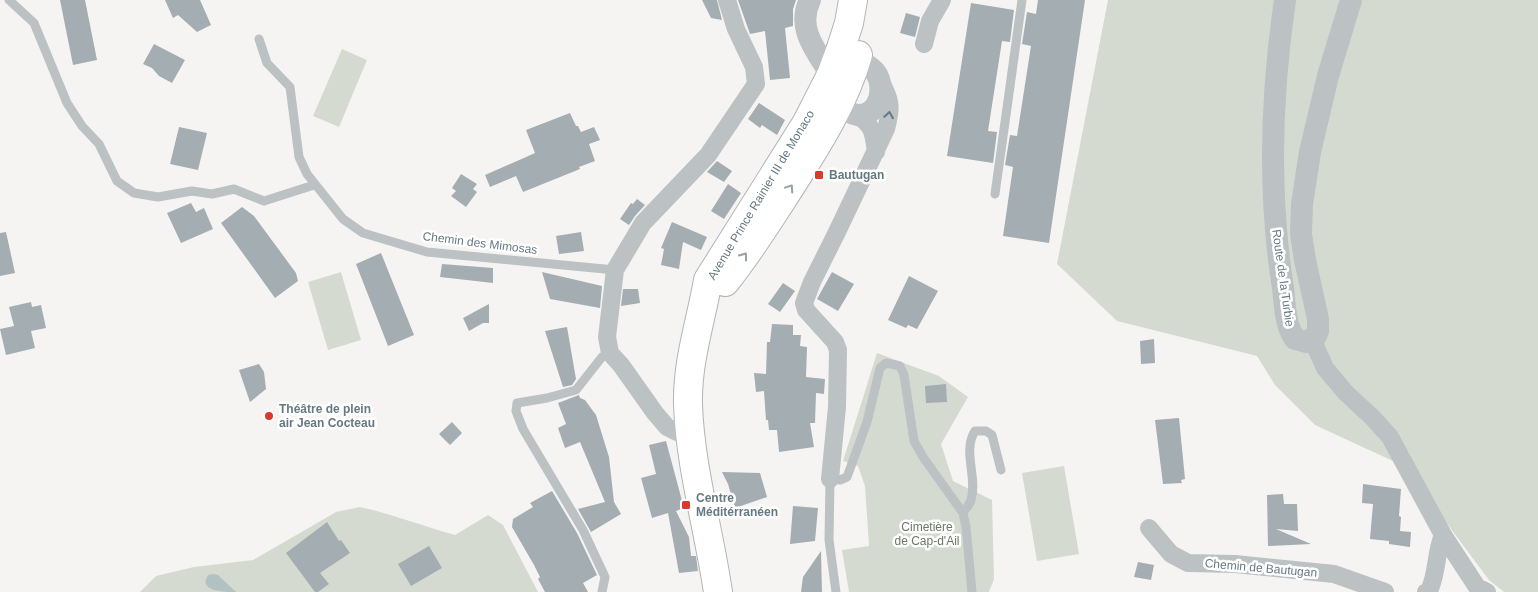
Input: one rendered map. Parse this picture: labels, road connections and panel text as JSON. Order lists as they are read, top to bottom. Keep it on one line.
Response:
{"streets":{"main road":["Avenue Prince Rainier III de Monaco"],"street":["Route de la Turbie","Chemin de Bautugan"],"lane":["Chemin des Mimosas"]},"parks":["Cimetière de Cap-d'Ail"],"places":{"transit":["Bautugan","Centre Méditérranéen"],"other":["Théâtre de plein air Jean Cocteau"]}}
